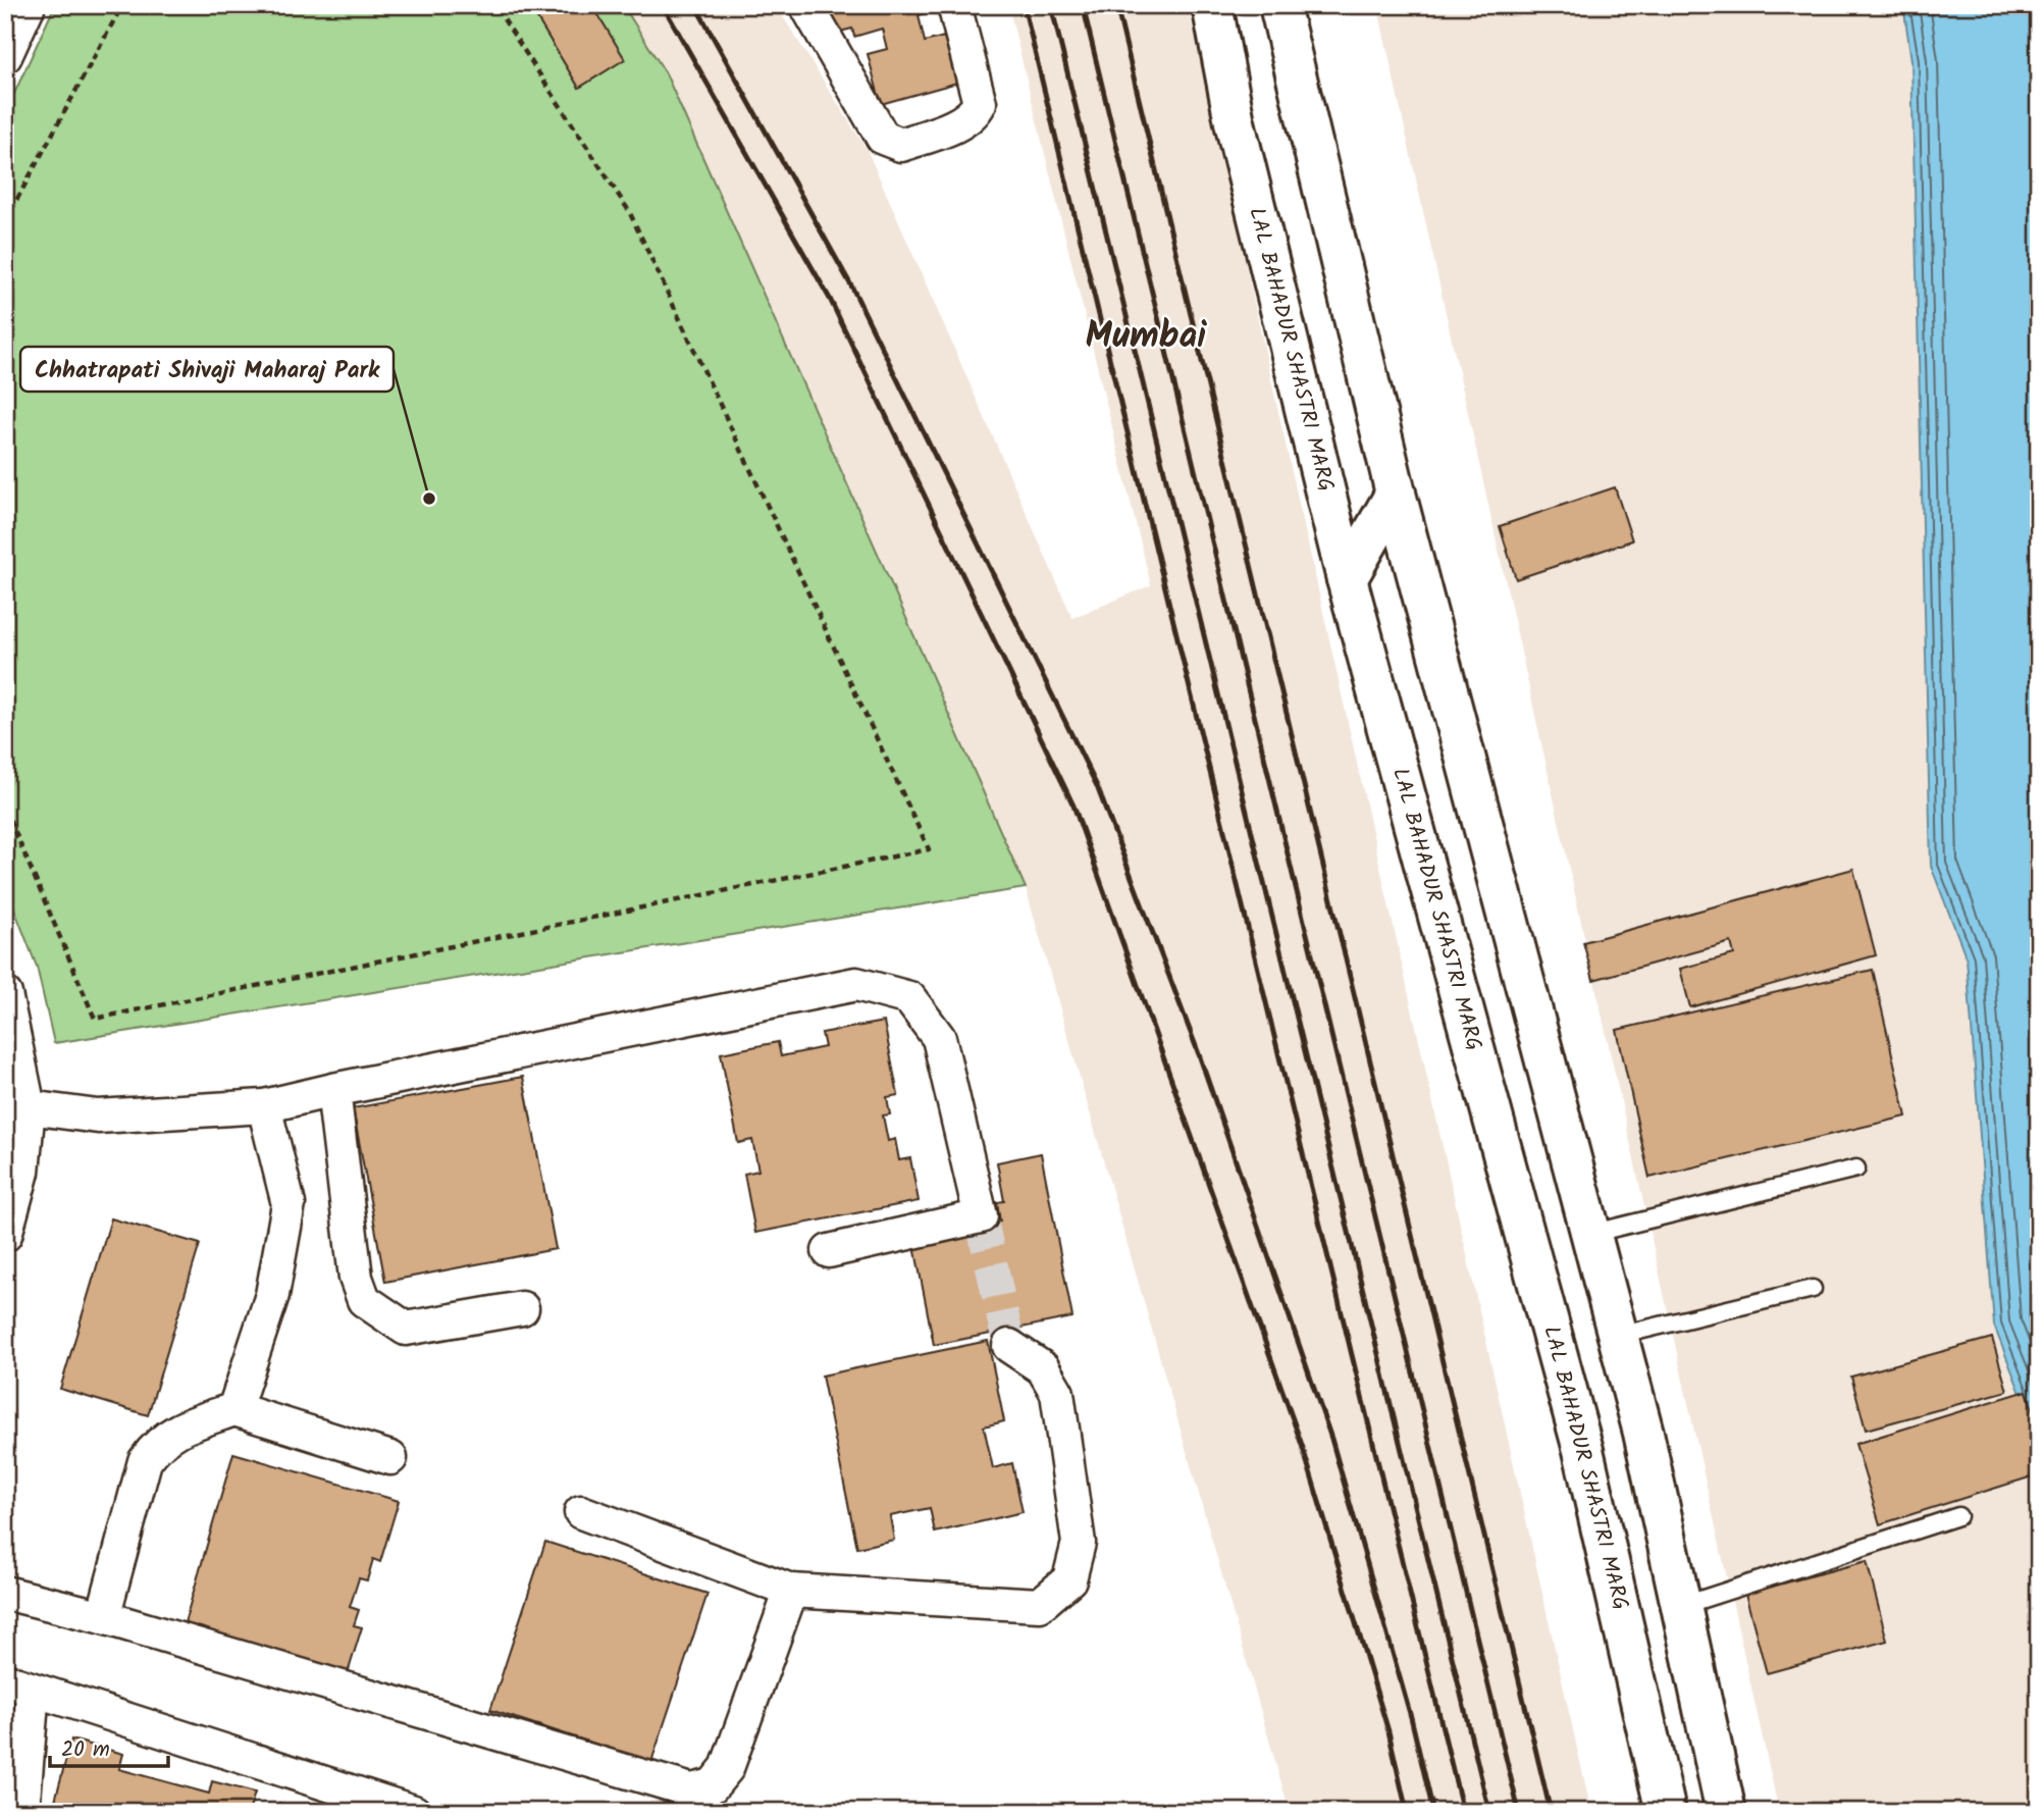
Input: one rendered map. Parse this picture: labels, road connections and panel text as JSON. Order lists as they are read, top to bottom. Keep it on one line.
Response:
{"streets":{"main road":["LAL BAHADUR SHASTRI MARG"]},"districts":["Mumbai"],"places":["Chhatrapati Shivaji Maharaj Park"],"scale_bar":"20 m"}
